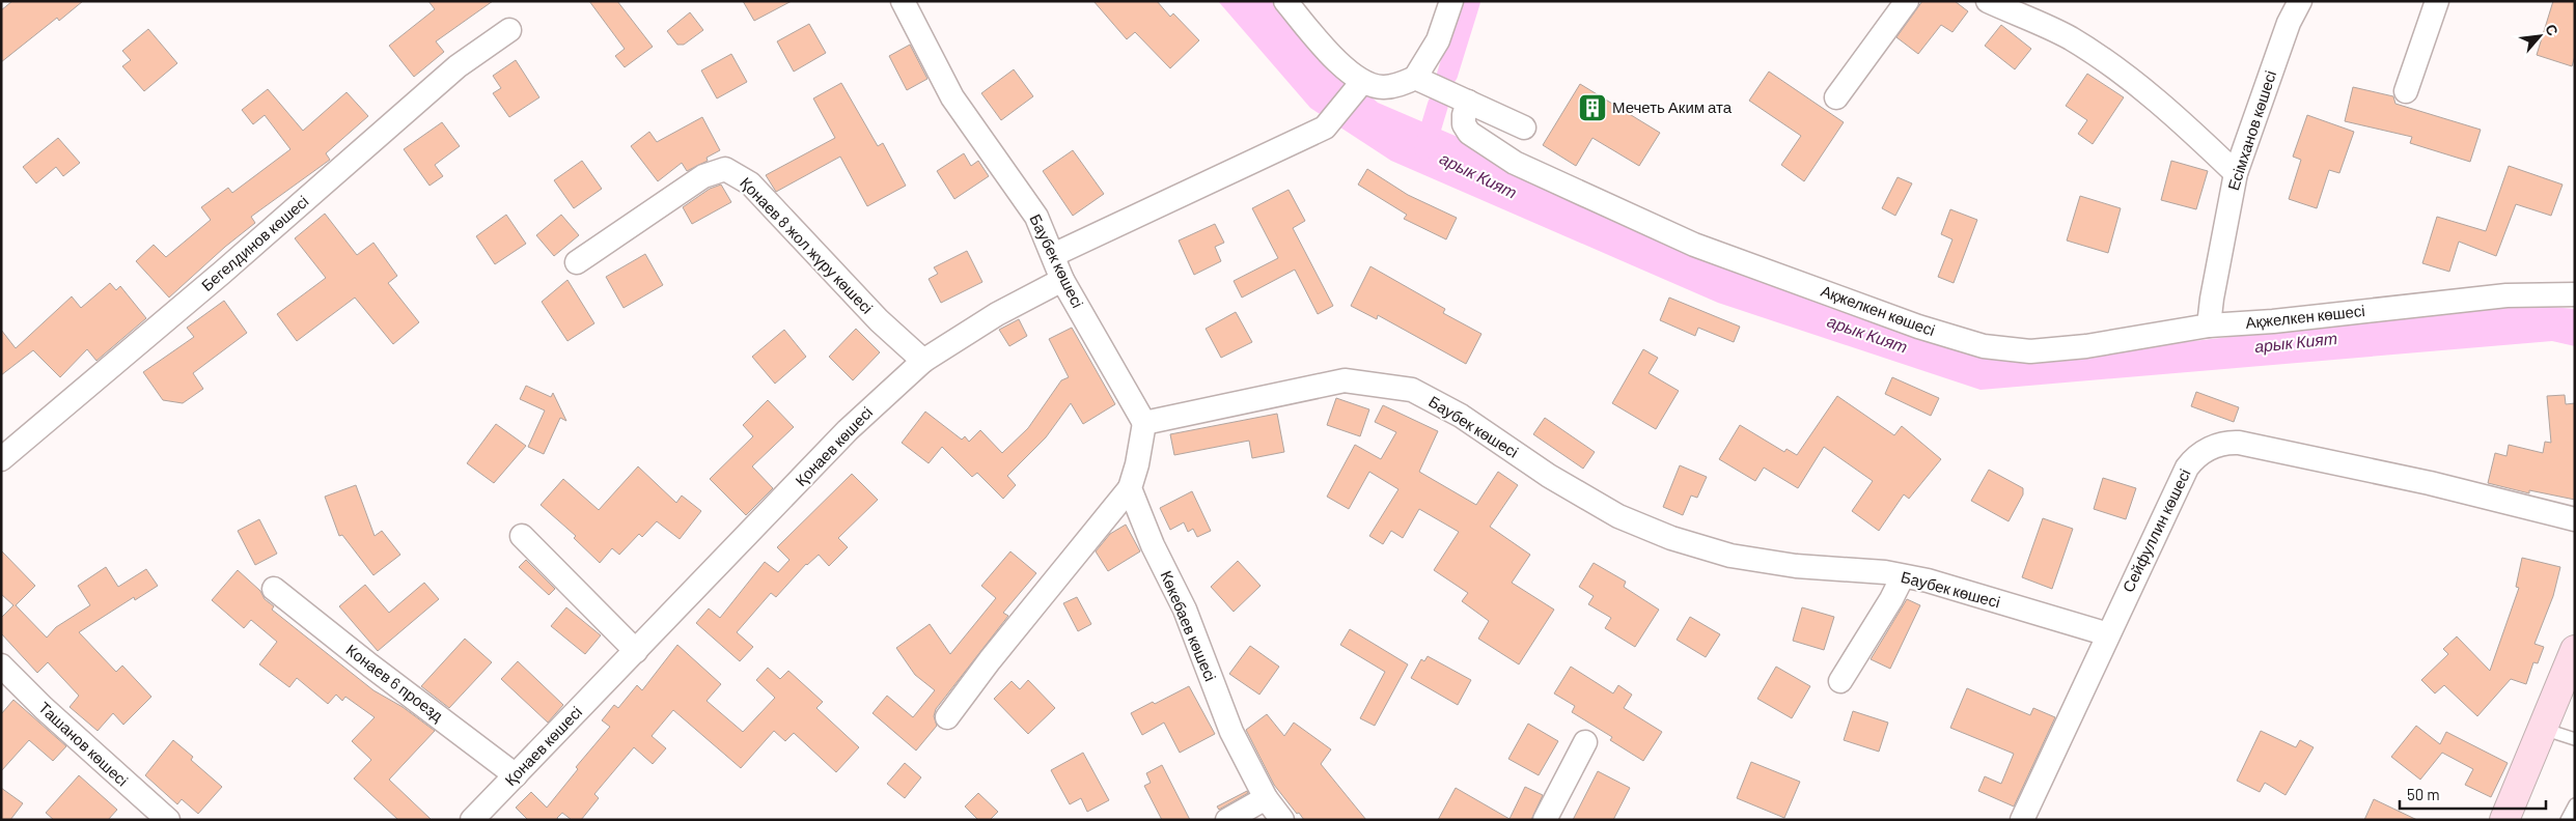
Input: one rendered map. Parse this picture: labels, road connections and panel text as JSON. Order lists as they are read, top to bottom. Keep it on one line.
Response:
{"streets":{"street":["Есімханов көшесі","Бегелдинов көшесі","Қонаев 8 жол жүру көшесі","Баубек көшесі","Ақжелкен көшесі","Қонаев көшесі","Сейфуллин көшесі","Көкебаев көшесі","Конаев 6 проезд","Ташанов көшесі"]},"crossings":[["Есімханов көшесі","Ақжелкен көшесі"],["Қонаев 8 жол жүру көшесі","Қонаев көшесі"],["Баубек көшесі","Қонаев көшесі"],["Баубек көшесі","Сейфуллин көшесі"],["Қонаев көшесі","Конаев 6 проезд"]],"water":["арык Кият"],"places":{"building":["Мечеть Аким ата"]},"scale_bar":"50 m","north":"top right"}
